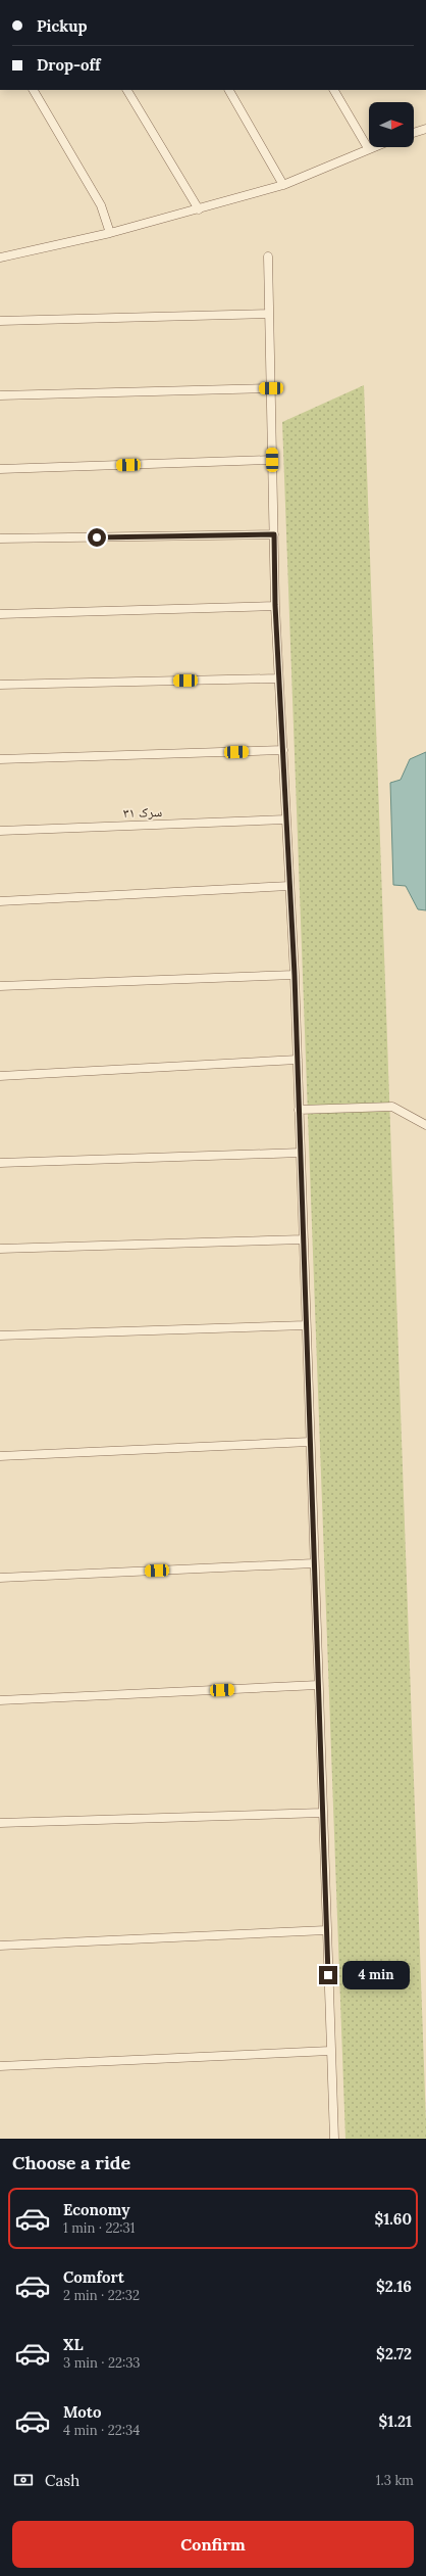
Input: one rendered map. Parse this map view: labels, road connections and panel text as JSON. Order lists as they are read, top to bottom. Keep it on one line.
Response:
{"streets":{"street":["سرک ۳۱"]},"north":"right","page":{"banner":["Pickup","Drop-off"],"bubble":"4 min","heading":"Choose a ride","list":[{"name":"Economy","note":"1 min · 22:31","value":"$1.60"},{"name":"Comfort","note":"2 min · 22:32","value":"$2.16"},{"name":"XL","note":"3 min · 22:33","value":"$2.72"},{"name":"Moto","note":"4 min · 22:34","value":"$1.21"}],"pay":["Cash","1.3 km"],"buttons":"Confirm"}}
